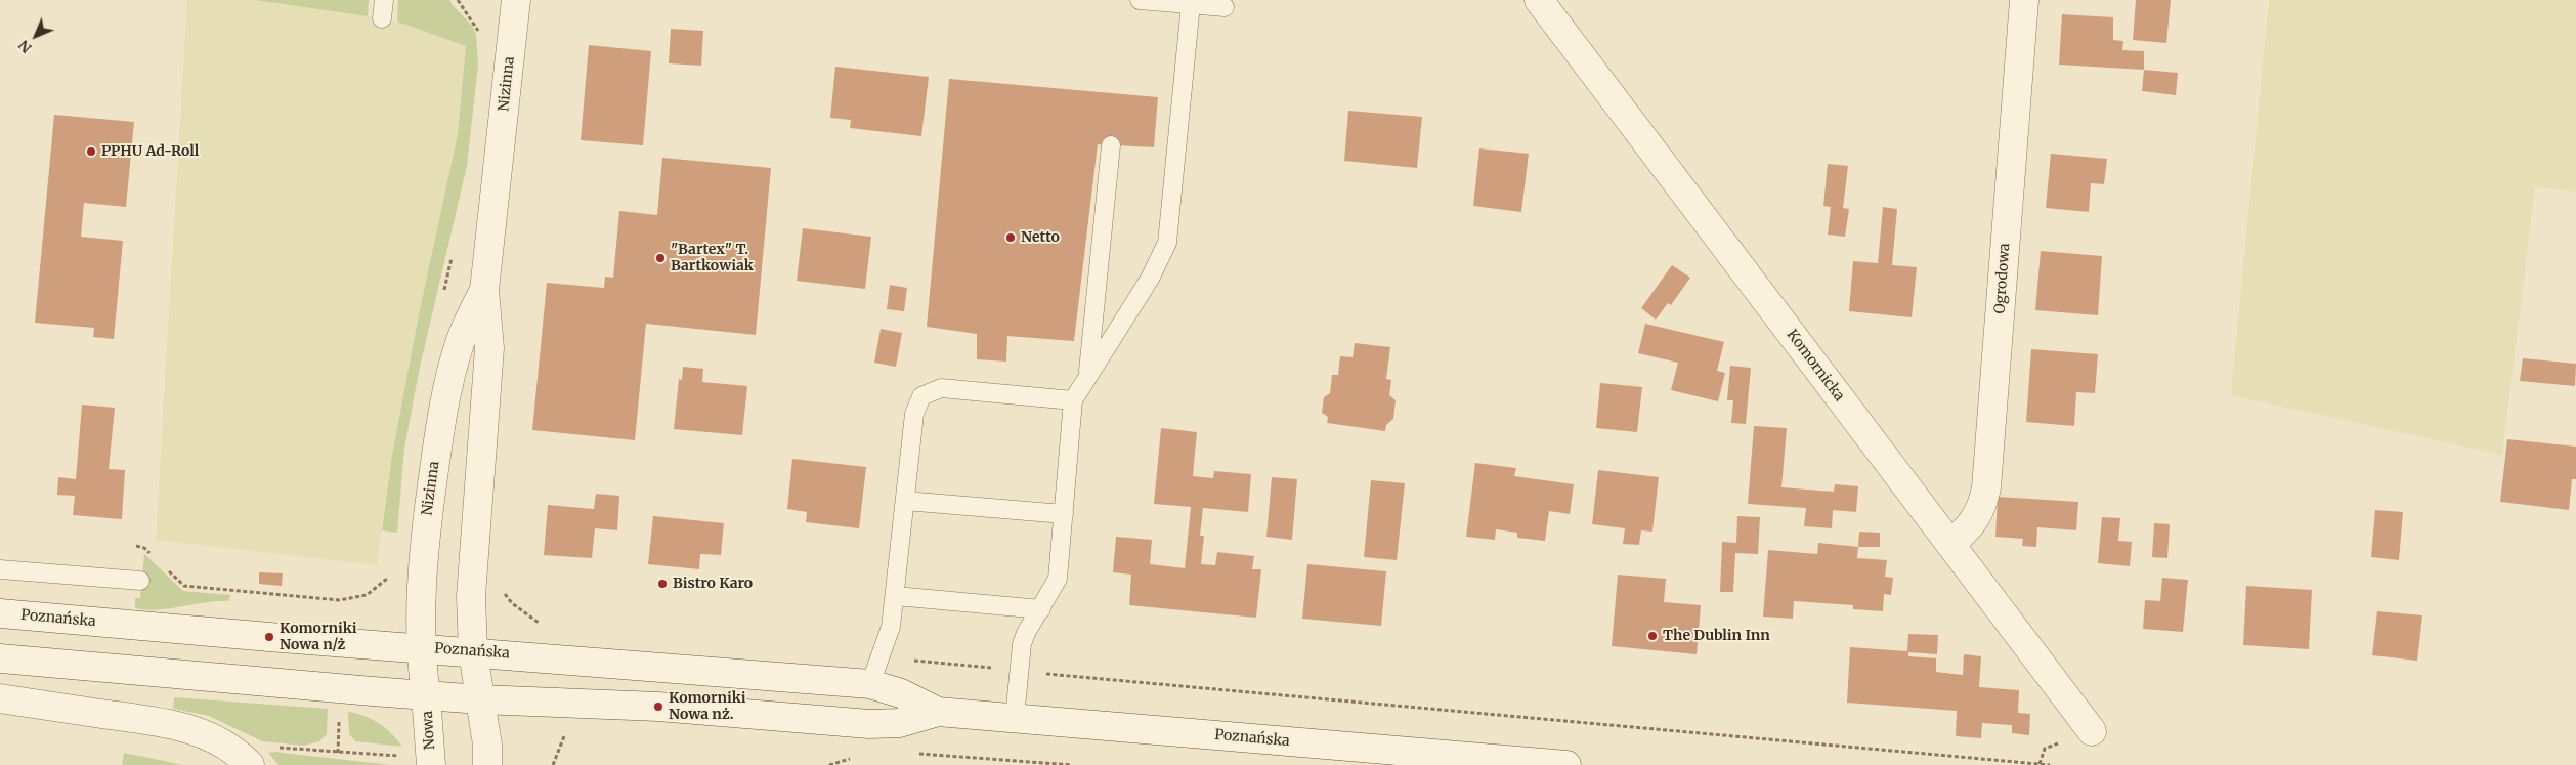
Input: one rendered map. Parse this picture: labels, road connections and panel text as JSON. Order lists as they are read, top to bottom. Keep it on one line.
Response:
{"streets":{"street":["Nizinna","Ogrodowa","Komornicka","Poznańska","Nowa"]},"crossings":[["Nizinna","Poznańska"],["Nizinna","Nowa"],["Ogrodowa","Komornicka"],["Poznańska","Nowa"]],"places":["PPHU Ad-Roll","Netto","\"Bartex\" T. Bartkowiak","Bistro Karo","The Dublin Inn","Komorniki Nowa n/ż","Komorniki Nowa nż."],"north":"bottom left"}
